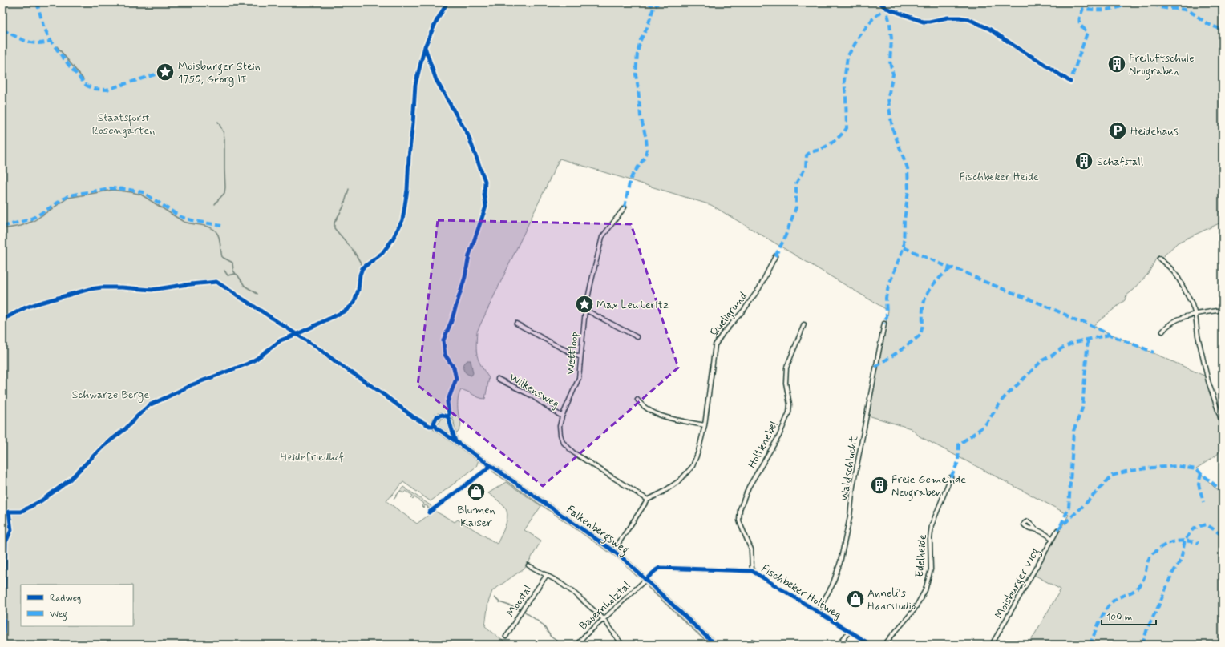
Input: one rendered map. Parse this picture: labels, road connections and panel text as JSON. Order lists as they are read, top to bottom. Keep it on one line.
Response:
{"streets":{"street":["Quellgrund","Wettloop","Wilkensweg","Holtknebel","Waldschlucht","Falkenbergsweg","Edelheide","Moisburger Weg","Fischbeker Holtweg","Moostal","Bauernholztal"]},"crossings":[["Quellgrund","Wettloop"],["Quellgrund","Falkenbergsweg"],["Wettloop","Wilkensweg"],["Holtknebel","Fischbeker Holtweg"],["Waldschlucht","Fischbeker Holtweg"],["Falkenbergsweg","Fischbeker Holtweg"],["Falkenbergsweg","Bauernholztal"],["Fischbeker Holtweg","Bauernholztal"]],"parks":["Staatsforst Rosengarten","Fischbeker Heide","Schwarze Berge","Heidefriedhof"],"places":{"building":["Freiluftschule Neugraben","Schafstall","Freie Gemeinde Neugraben"],"place":["Moisburger Stein 1750, Georg II","Max Leuteritz"],"parking":["Heidehaus"],"shop":["Blumen Kaiser","Anneli's Haarstudio"]},"legend":["Radweg","Weg"],"scale_bar":"100 m"}
